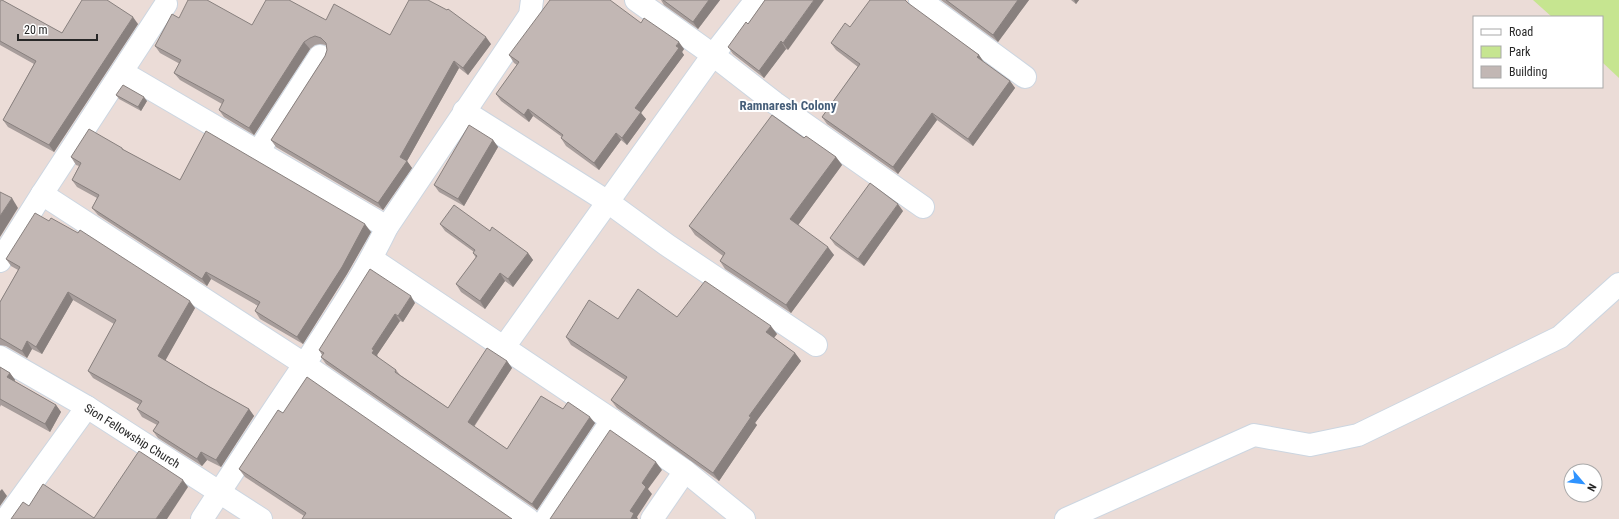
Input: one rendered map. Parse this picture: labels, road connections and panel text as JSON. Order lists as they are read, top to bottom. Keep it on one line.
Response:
{"streets":{"street":["Sion Fellowship Church"]},"districts":["Ramnaresh Colony"],"legend":["Road","Park","Building"],"scale_bar":"20 m","north":"bottom right"}
